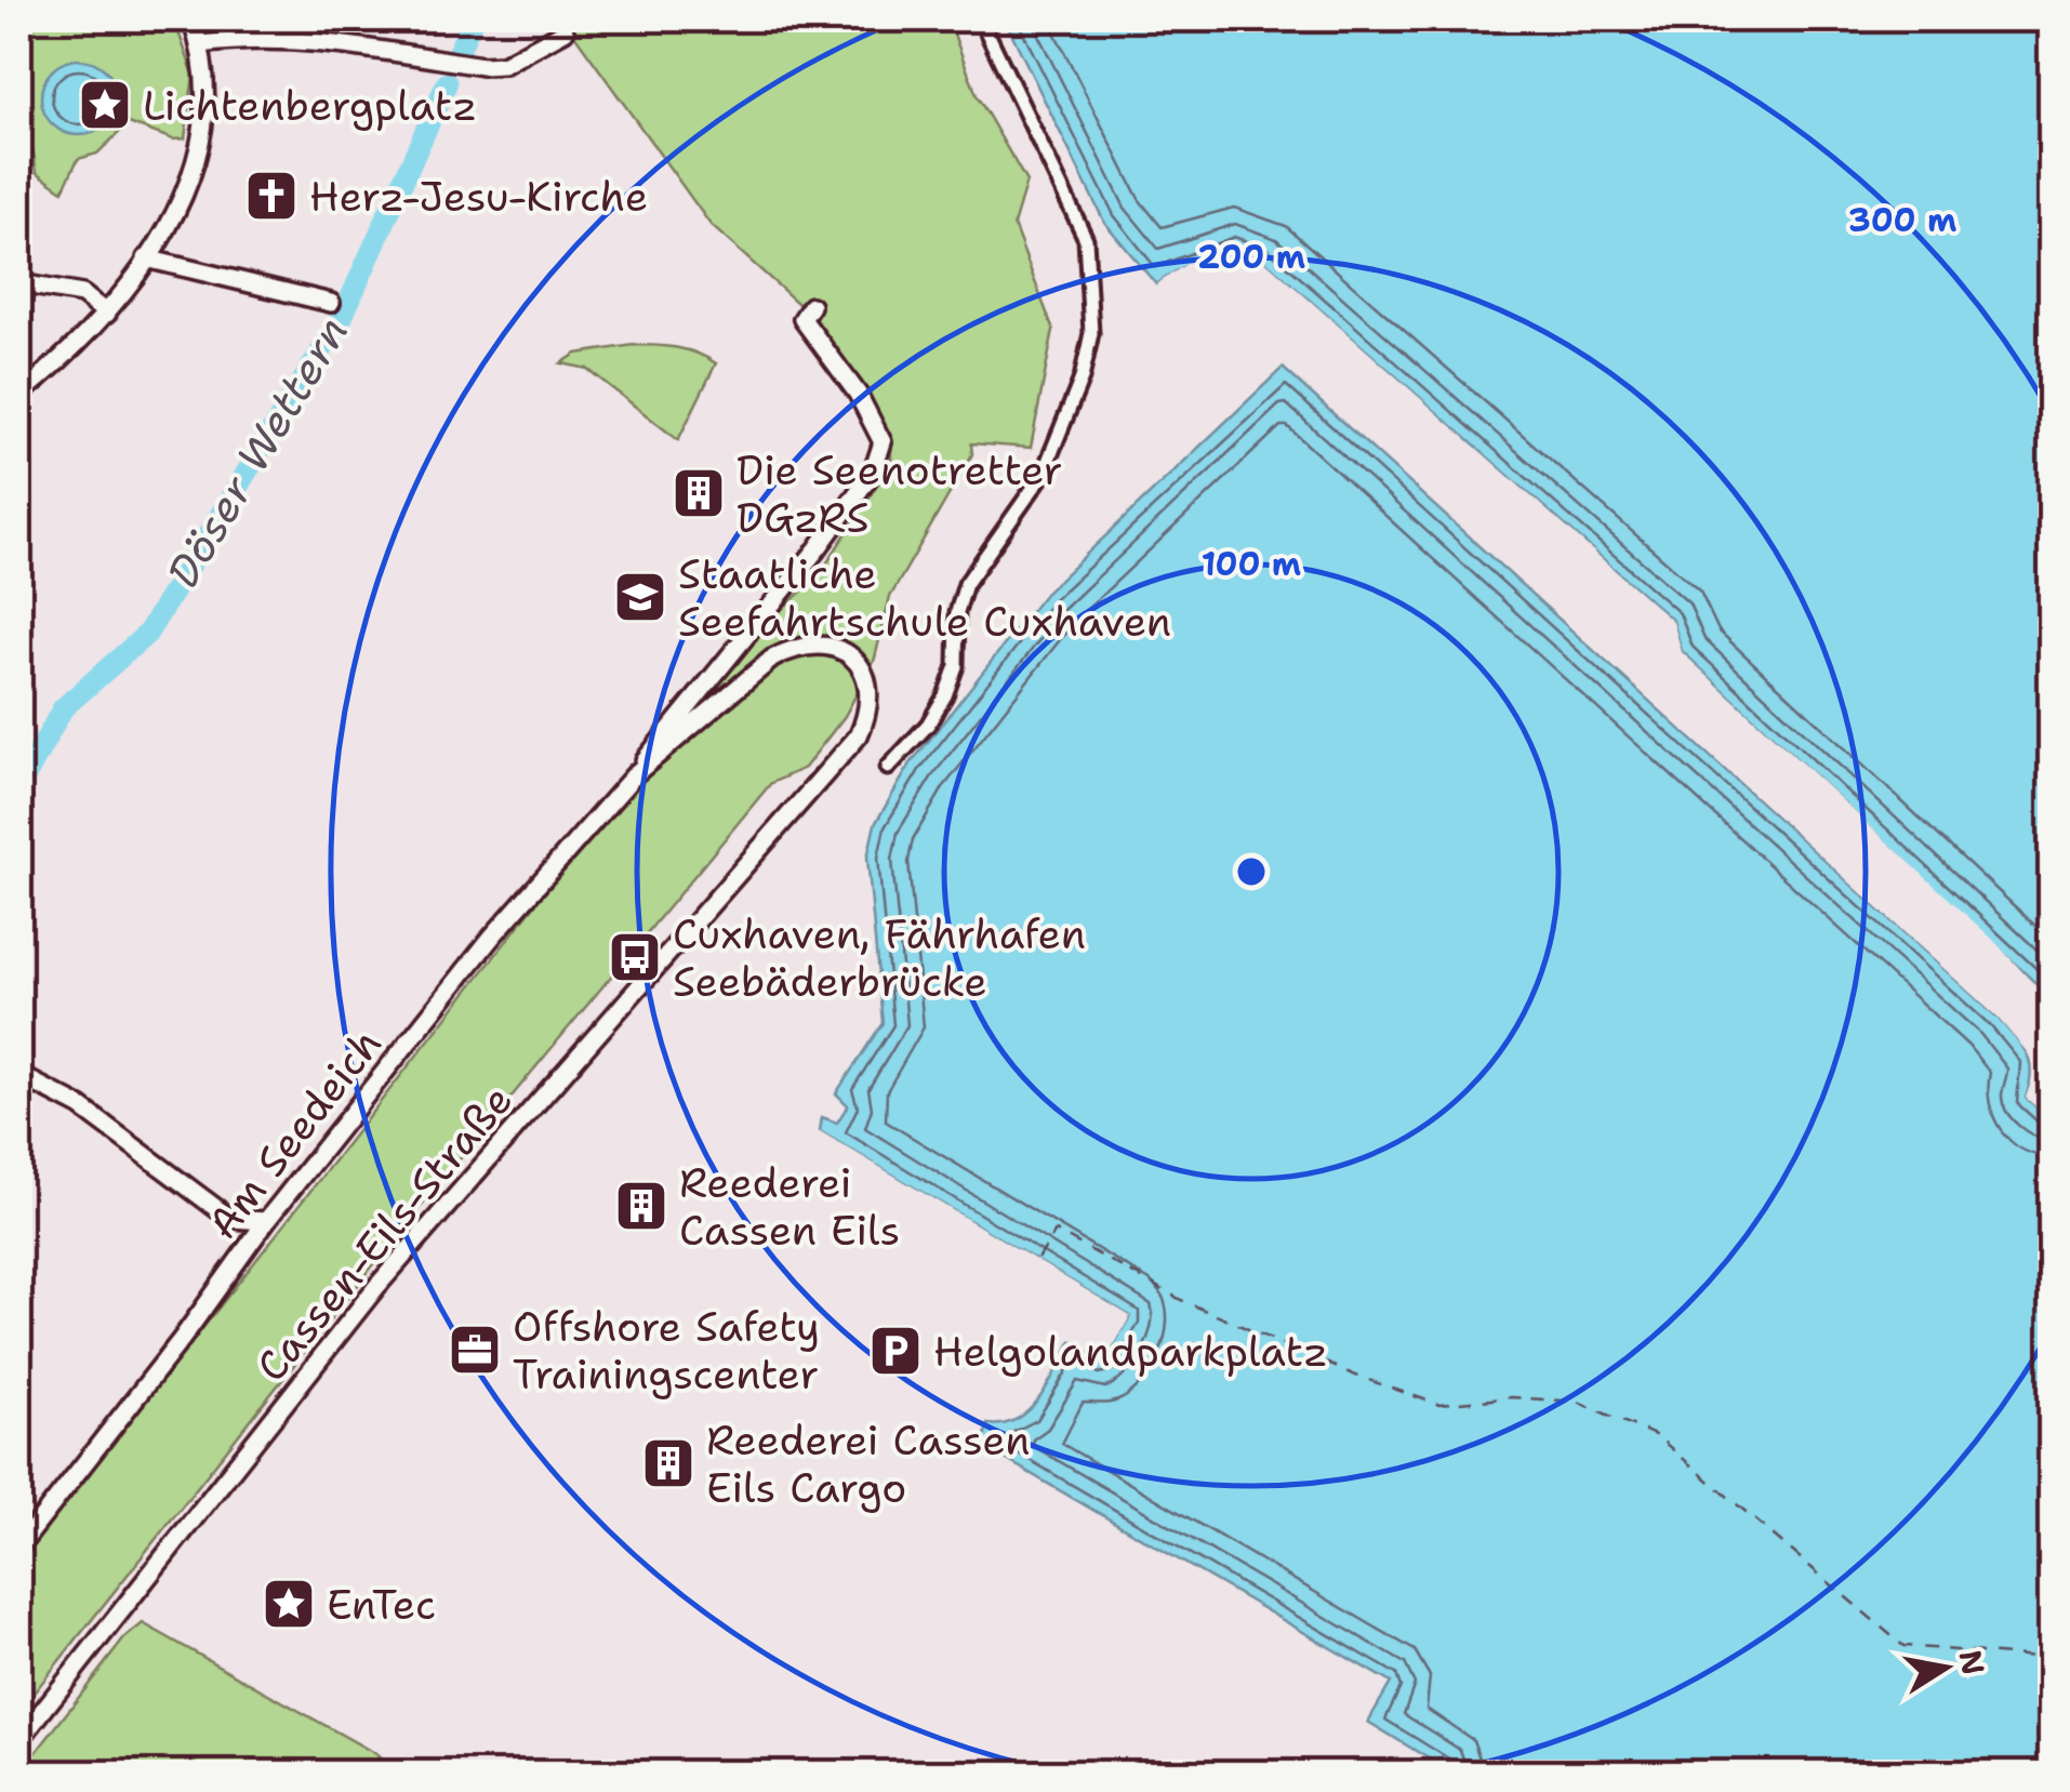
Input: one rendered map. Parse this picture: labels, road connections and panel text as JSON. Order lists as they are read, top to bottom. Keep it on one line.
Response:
{"streets":{"street":["Am Seedeich","Cassen-Eils-Straße"]},"crossings":[["Am Seedeich","Cassen-Eils-Straße"]],"water":["Döser Wettern"],"places":{"place":["Lichtenbergplatz","EnTec"],"church":["Herz-Jesu-Kirche"],"building":["Die Seenotretter DGzRS","Reederei Cassen Eils","Reederei Cassen Eils Cargo"],"school or university":["Staatliche Seefahrtschule Cuxhaven"],"bus stop":["Cuxhaven, Fährhafen Seebäderbrücke"],"office":["Offshore Safety Trainingscenter"],"parking":["Helgolandparkplatz"]},"north":"right","rings":["300 m","200 m","100 m"]}
